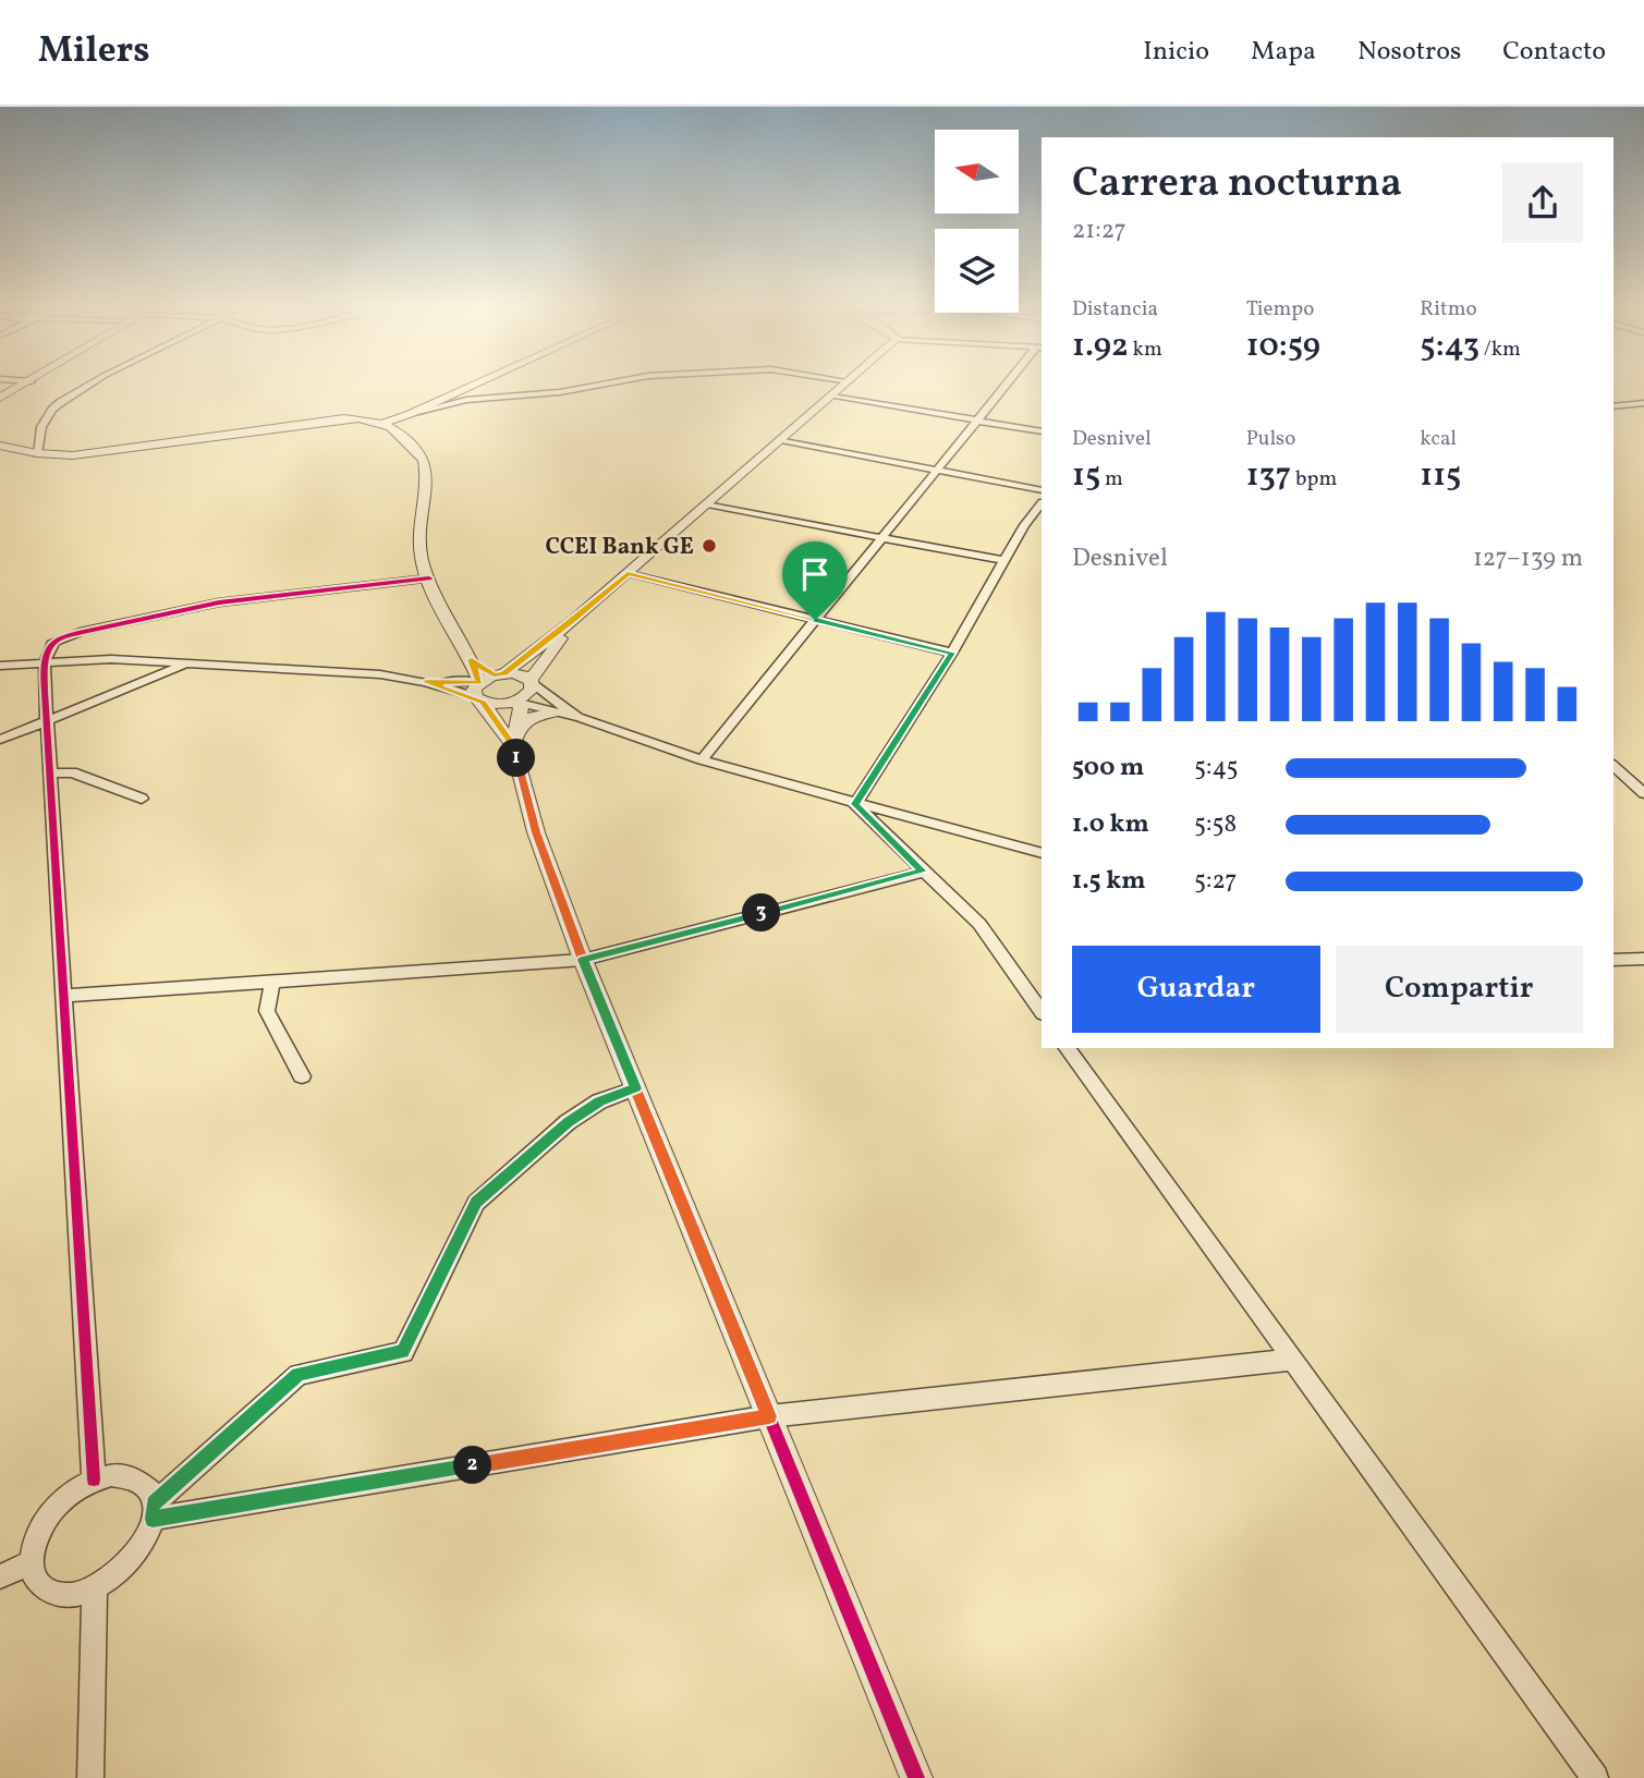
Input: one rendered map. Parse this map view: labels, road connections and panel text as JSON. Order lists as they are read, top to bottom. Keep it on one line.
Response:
{"places":["CCEI Bank GE"],"north":"left","page":{"header":"Milers","nav":["Inicio","Mapa","Nosotros","Contacto"],"heading":["Carrera nocturna","21:27"],"stats":[["Distancia","1.92 km"],["Tiempo","10:59"],["Ritmo","5:43 /km"],["Desnivel","15 m"],["Pulso","137 bpm"],["kcal","115"]],"chart":["Desnivel","127–139 m"],"pins":["1","3","2"],"list":[{"name":"500 m","note":"5:45"},{"name":"1.0 km","note":"5:58"},{"name":"1.5 km","note":"5:27"}],"buttons":["Guardar","Compartir"]}}
